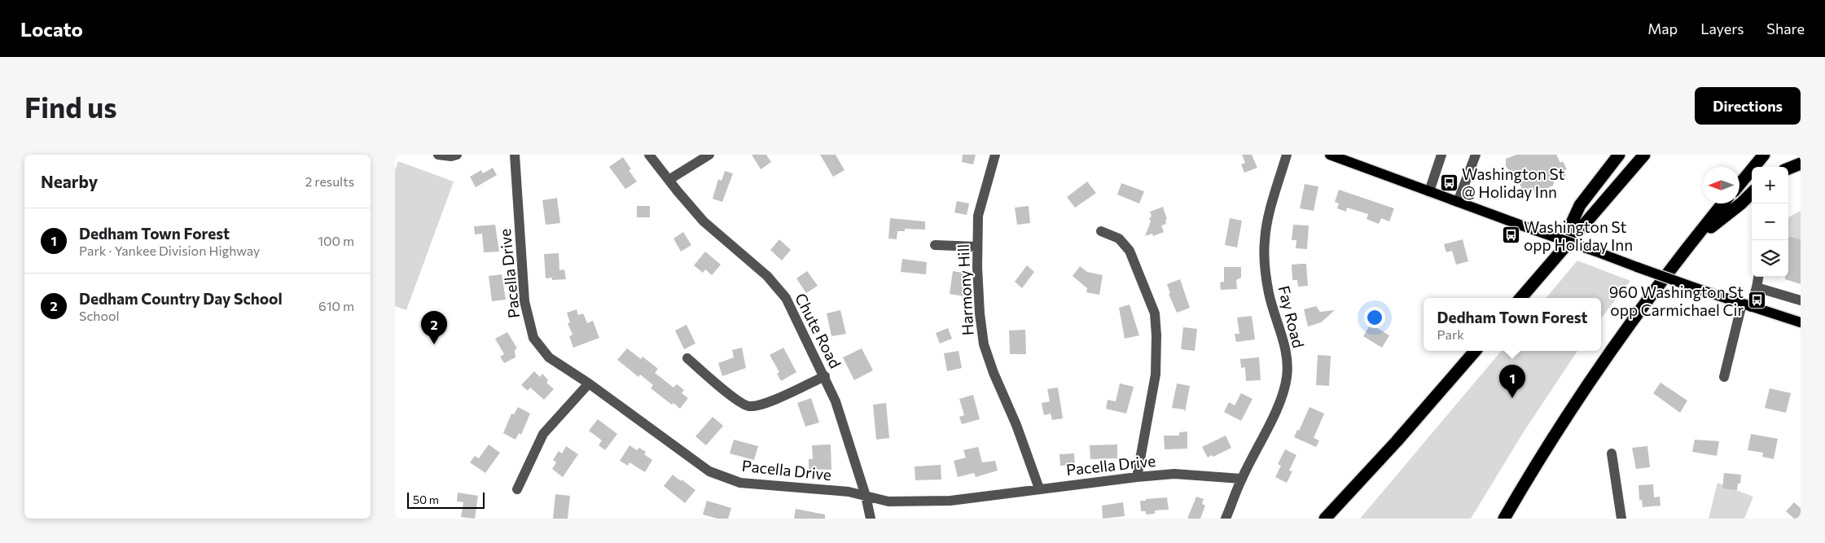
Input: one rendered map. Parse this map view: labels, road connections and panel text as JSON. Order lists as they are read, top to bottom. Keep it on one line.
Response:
{"streets":{"street":["Pacella Drive","Harmony Hill","Fay Road","Chute Road"]},"crossings":[["Pacella Drive","Harmony Hill"],["Pacella Drive","Fay Road"],["Pacella Drive","Chute Road"]],"places":{"bus stop":["Washington St @ Holiday Inn","Washington St opp Holiday Inn","960 Washington St opp Carmichael Cir"]},"scale_bar":"50 m","north":"left","page":{"header":"Locato","nav":["Map","Layers","Share"],"buttons":"Directions","title":"Find us","heading":["Nearby","2 results"],"map_buttons":["+","−"],"list":[{"mark":"1","name":"Dedham Town Forest","note":"Park · Yankee Division Highway","value":"100 m"},{"mark":"2","name":"Dedham Country Day School","note":"School","value":"610 m"}],"popup":["Dedham Town Forest","Park"],"pins":["2","1"],"scale":"50 m"}}
